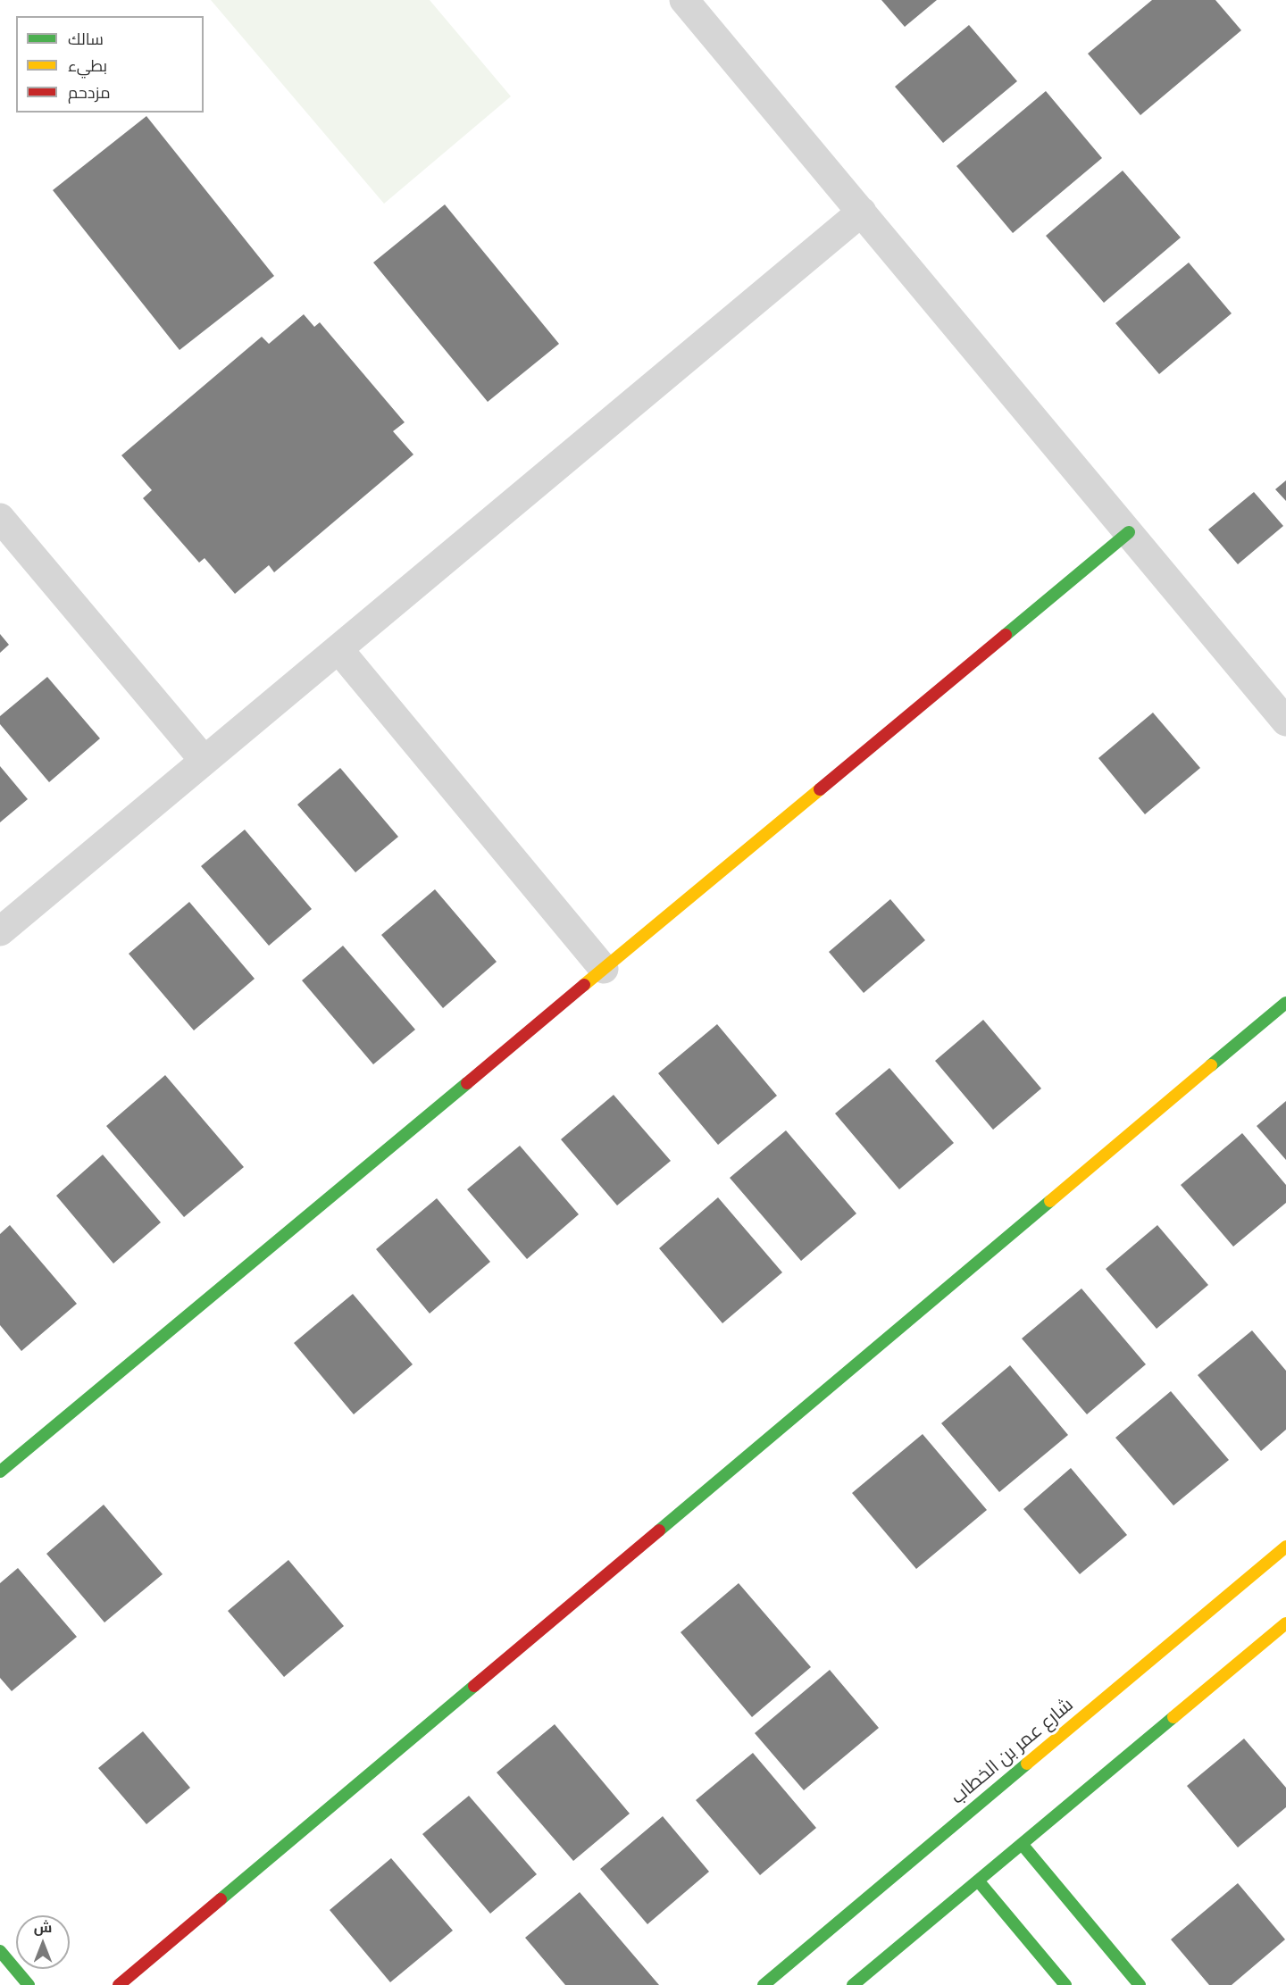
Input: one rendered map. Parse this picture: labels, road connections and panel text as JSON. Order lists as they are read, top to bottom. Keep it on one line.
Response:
{"streets":{"street":["شارع عمر بن الخطاب"]},"legend":["سالك","بطيء","مزدحم"],"north":"top"}
